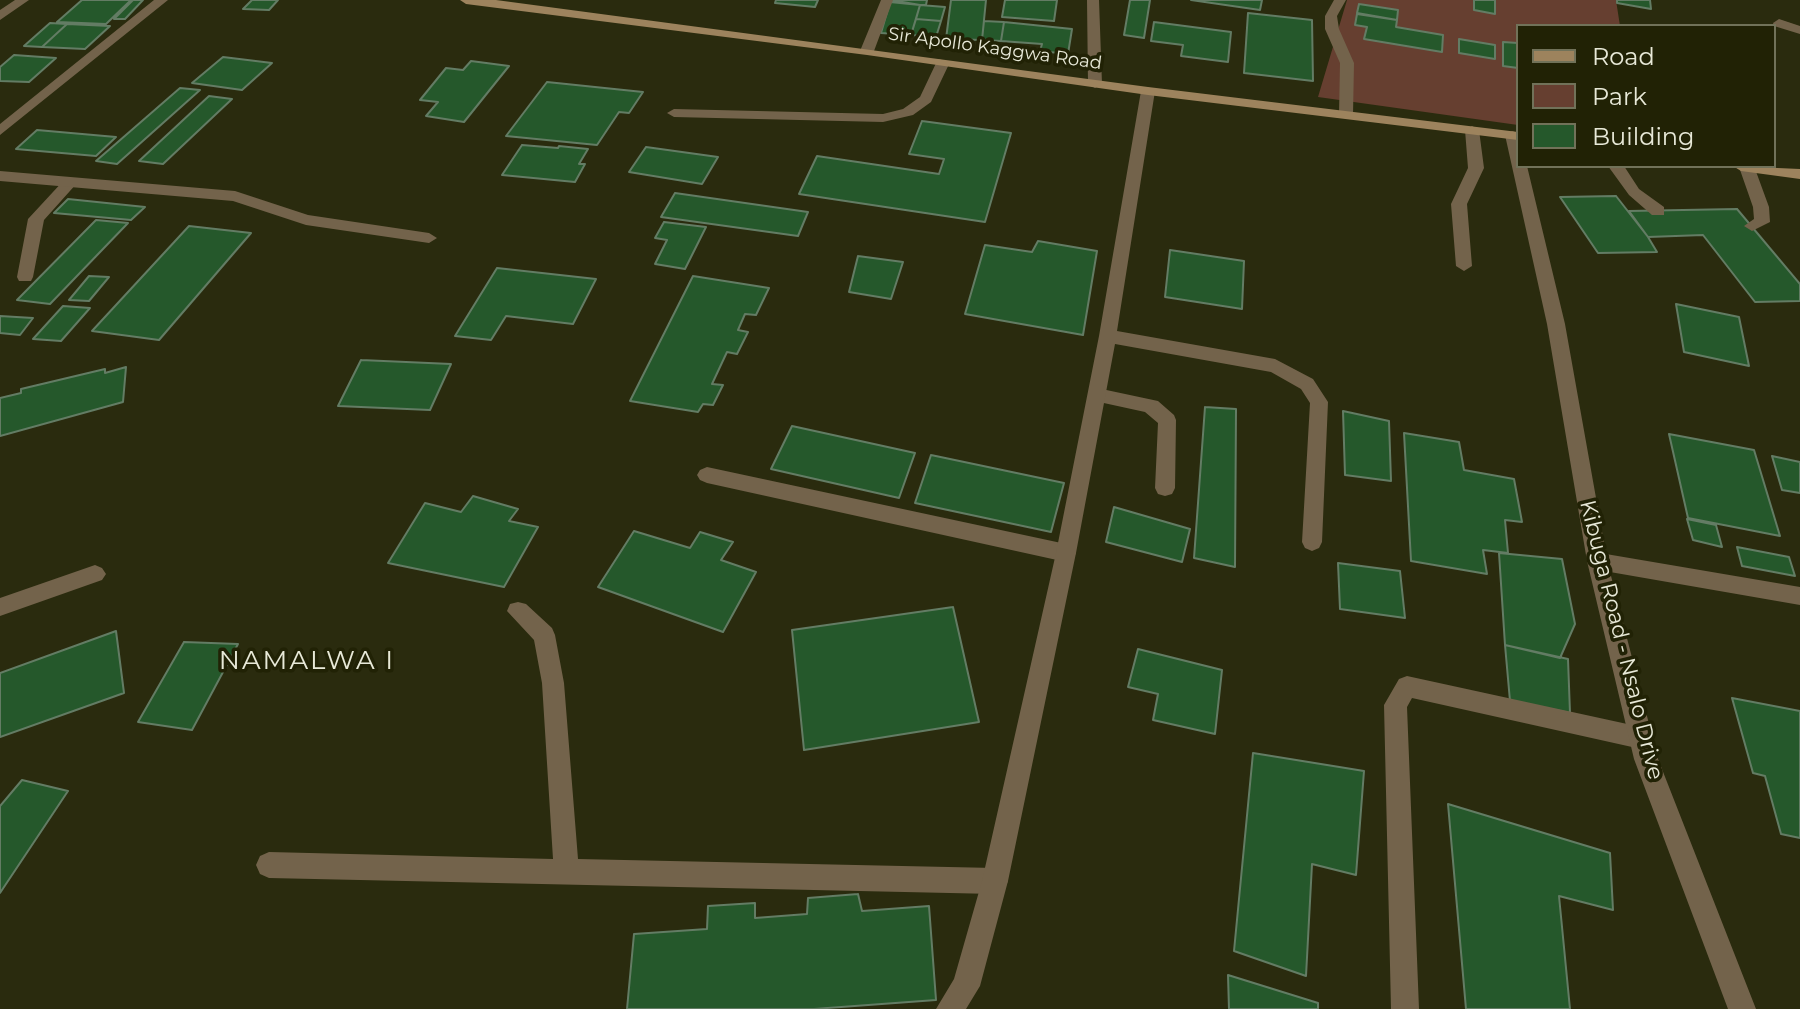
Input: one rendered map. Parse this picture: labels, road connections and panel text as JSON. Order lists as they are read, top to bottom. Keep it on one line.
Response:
{"streets":{"main road":["Sir Apollo Kaggwa Road"],"street":["Kibuga Road - Nsalo Drive"]},"districts":["NAMALWA I"],"legend":["Road","Park","Building"]}
